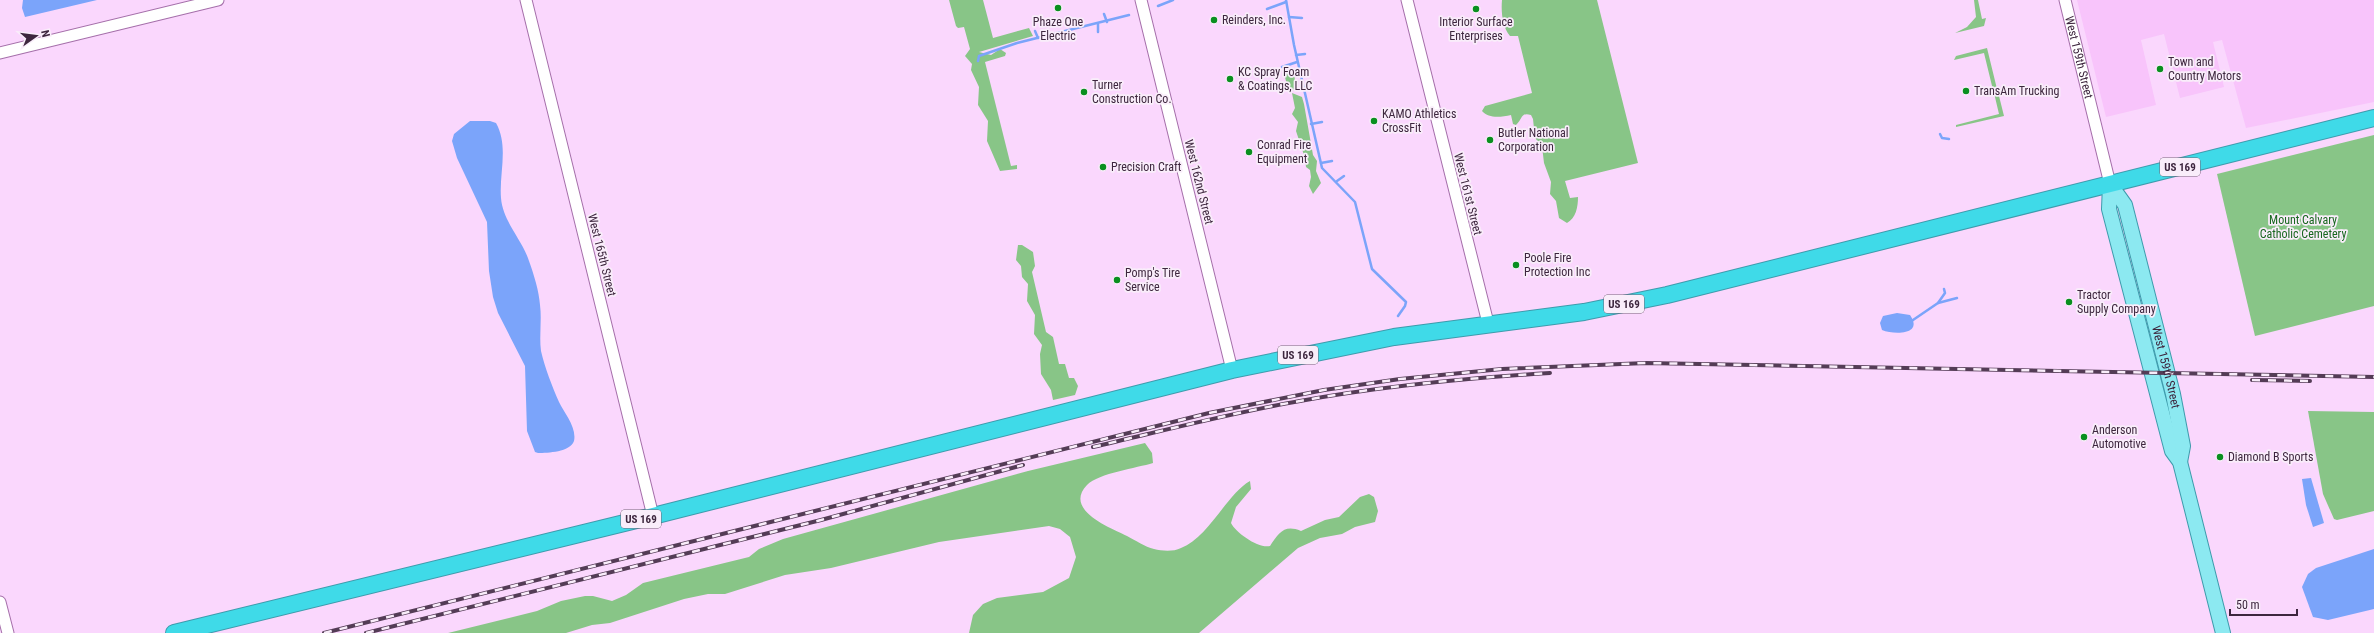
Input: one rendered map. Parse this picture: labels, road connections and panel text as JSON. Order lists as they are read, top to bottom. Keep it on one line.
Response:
{"streets":{"highway":["US 169"],"main road":["West 159th Street"],"street":["West 162nd Street","West 161st Street","West 165th Street"]},"crossings":[["West 159th Street","US 169"],["US 169","West 162nd Street"],["US 169","West 161st Street"],["US 169","West 165th Street"]],"parks":["Mount Calvary Catholic Cemetery"],"places":["Phaze One Electric","Interior Surface Enterprises","Reinders, Inc.","Town and Country Motors","KC Spray Foam & Coatings, LLC","TransAm Trucking","Turner Construction Co.","KAMO Athletics CrossFit","Butler National Corporation","Conrad Fire Equipment","Precision Craft","Poole Fire Protection Inc","Pomp's Tire Service","Tractor Supply Company","Anderson Automotive","Diamond B Sports"],"scale_bar":"50 m","north":"right"}
